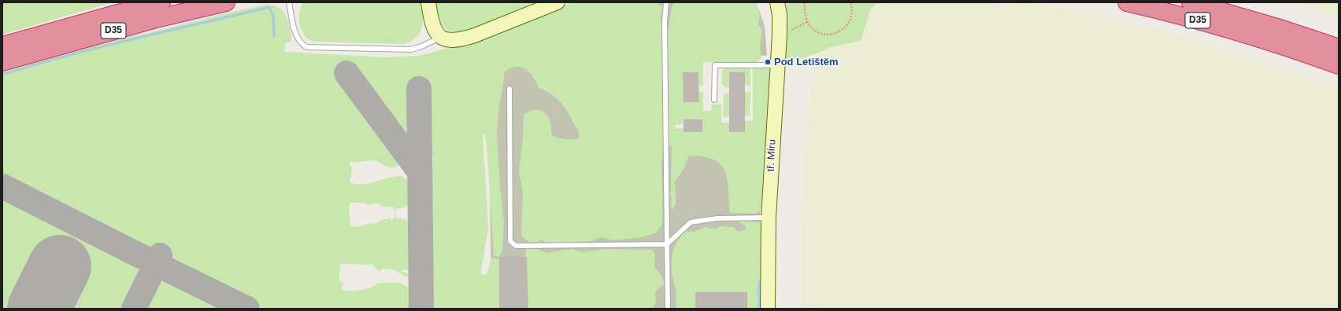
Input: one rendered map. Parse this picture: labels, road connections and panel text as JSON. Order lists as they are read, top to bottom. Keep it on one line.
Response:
{"streets":{"highway":["D35"],"main road":["tř. Míru"]},"places":["Pod Letištěm"]}
